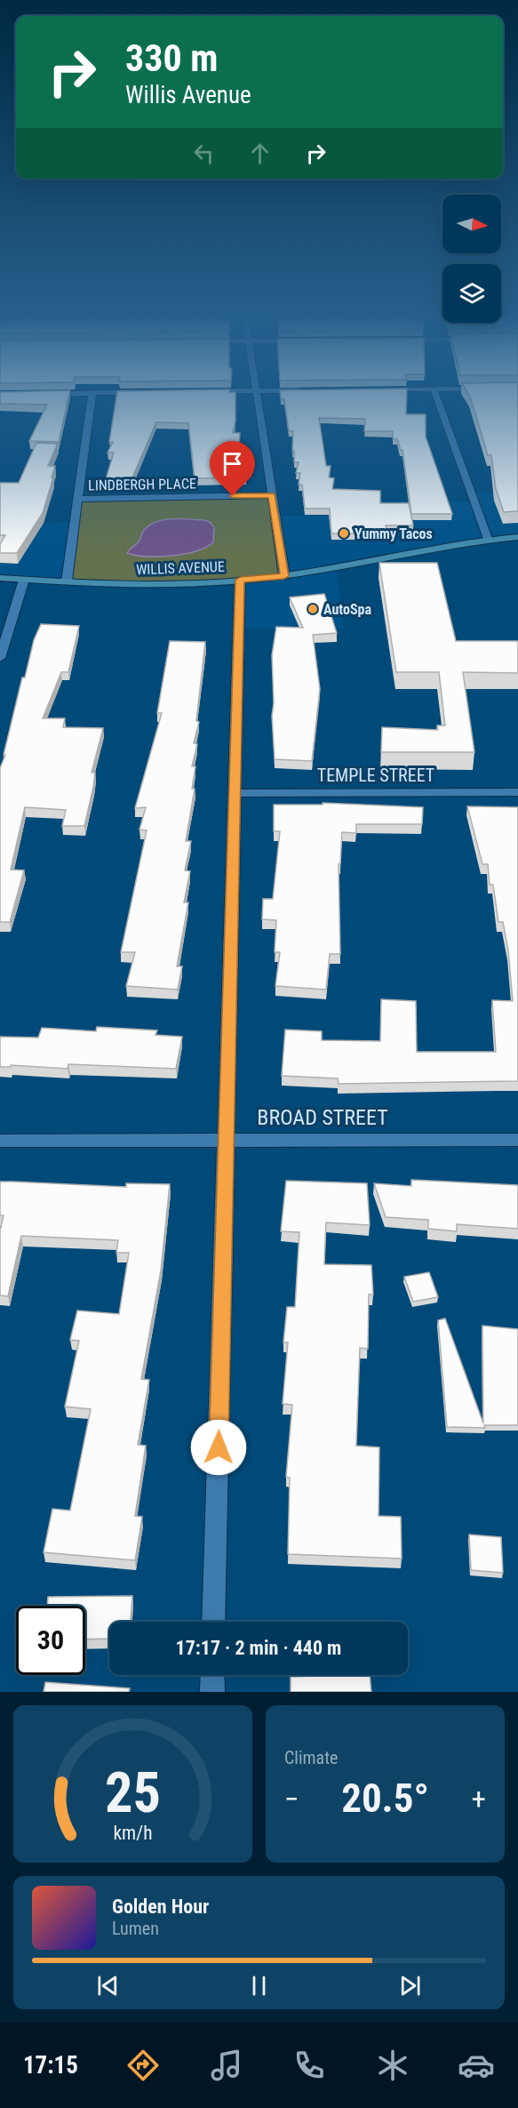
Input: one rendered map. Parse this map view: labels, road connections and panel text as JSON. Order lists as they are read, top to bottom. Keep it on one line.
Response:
{"streets":{"main road":["WILLIS AVENUE"],"street":["LINDBERGH PLACE","TEMPLE STREET","BROAD STREET"]},"places":["Yummy Tacos","AutoSpa"],"north":"right","page":{"turn":["330 m","Willis Avenue"],"limit":"30","trip":"17:17 · 2 min · 440 m","tile":"Climate","heat":["−","20.5°","+"],"song":["Golden Hour","Lumen"],"tabs":"17:15","gauge":["25","km/h"]}}
